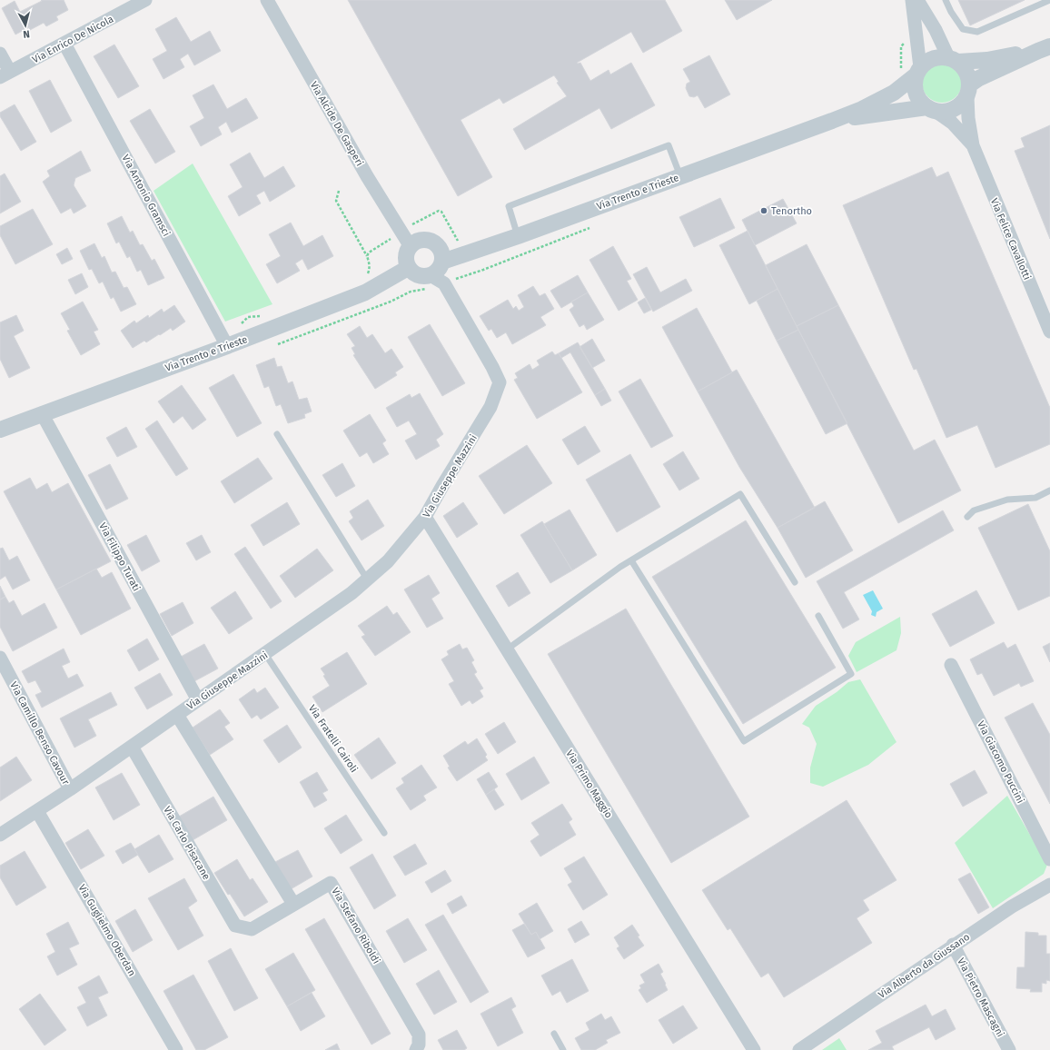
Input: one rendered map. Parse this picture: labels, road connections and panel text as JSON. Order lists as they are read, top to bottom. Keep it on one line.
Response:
{"streets":{"street":["Via Enrico De Nicola","Via Alcide De Gasperi","Via Trento e Trieste","Via Antonio Gramsci","Via Felice Cavallotti","Via Giuseppe Mazzini","Via Filippo Turati","Via Camillo Benso Cavour","Via Giacomo Puccini","Via Primo Maggio","Via Carlo Pisacane","Via Stefano Riboldi","Via Guglielmo Oberdan","Via Alberto da Giussano","Via Pietro Mascagni"],"lane":["Via Fratelli Cairoli"]},"crossings":[["Via Enrico De Nicola","Via Antonio Gramsci"],["Via Alcide De Gasperi","Via Trento e Trieste"],["Via Alcide De Gasperi","Via Giuseppe Mazzini"],["Via Trento e Trieste","Via Antonio Gramsci"],["Via Trento e Trieste","Via Felice Cavallotti"],["Via Trento e Trieste","Via Giuseppe Mazzini"],["Via Trento e Trieste","Via Filippo Turati"],["Via Giuseppe Mazzini","Via Filippo Turati"],["Via Giuseppe Mazzini","Via Camillo Benso Cavour"],["Via Giuseppe Mazzini","Via Fratelli Cairoli"],["Via Giuseppe Mazzini","Via Primo Maggio"],["Via Giuseppe Mazzini","Via Carlo Pisacane"],["Via Giuseppe Mazzini","Via Stefano Riboldi"],["Via Giuseppe Mazzini","Via Guglielmo Oberdan"],["Via Carlo Pisacane","Via Stefano Riboldi"],["Via Alberto da Giussano","Via Pietro Mascagni"]],"places":["Tenortho"],"north":"bottom"}
